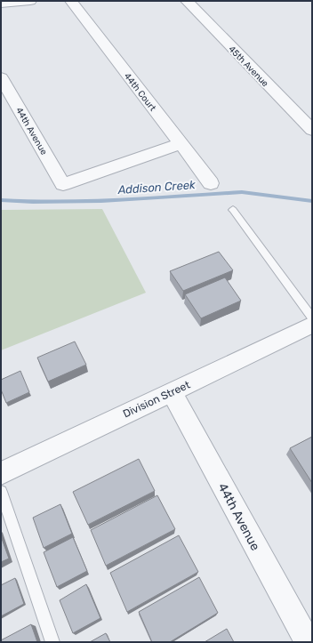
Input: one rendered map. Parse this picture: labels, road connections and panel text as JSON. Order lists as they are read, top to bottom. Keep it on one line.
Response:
{"streets":{"street":["45th Avenue","44th Court","44th Avenue","Division Street"]},"crossings":[["44th Court","44th Avenue"],["44th Avenue","Division Street"]],"water":["Addison Creek"]}
